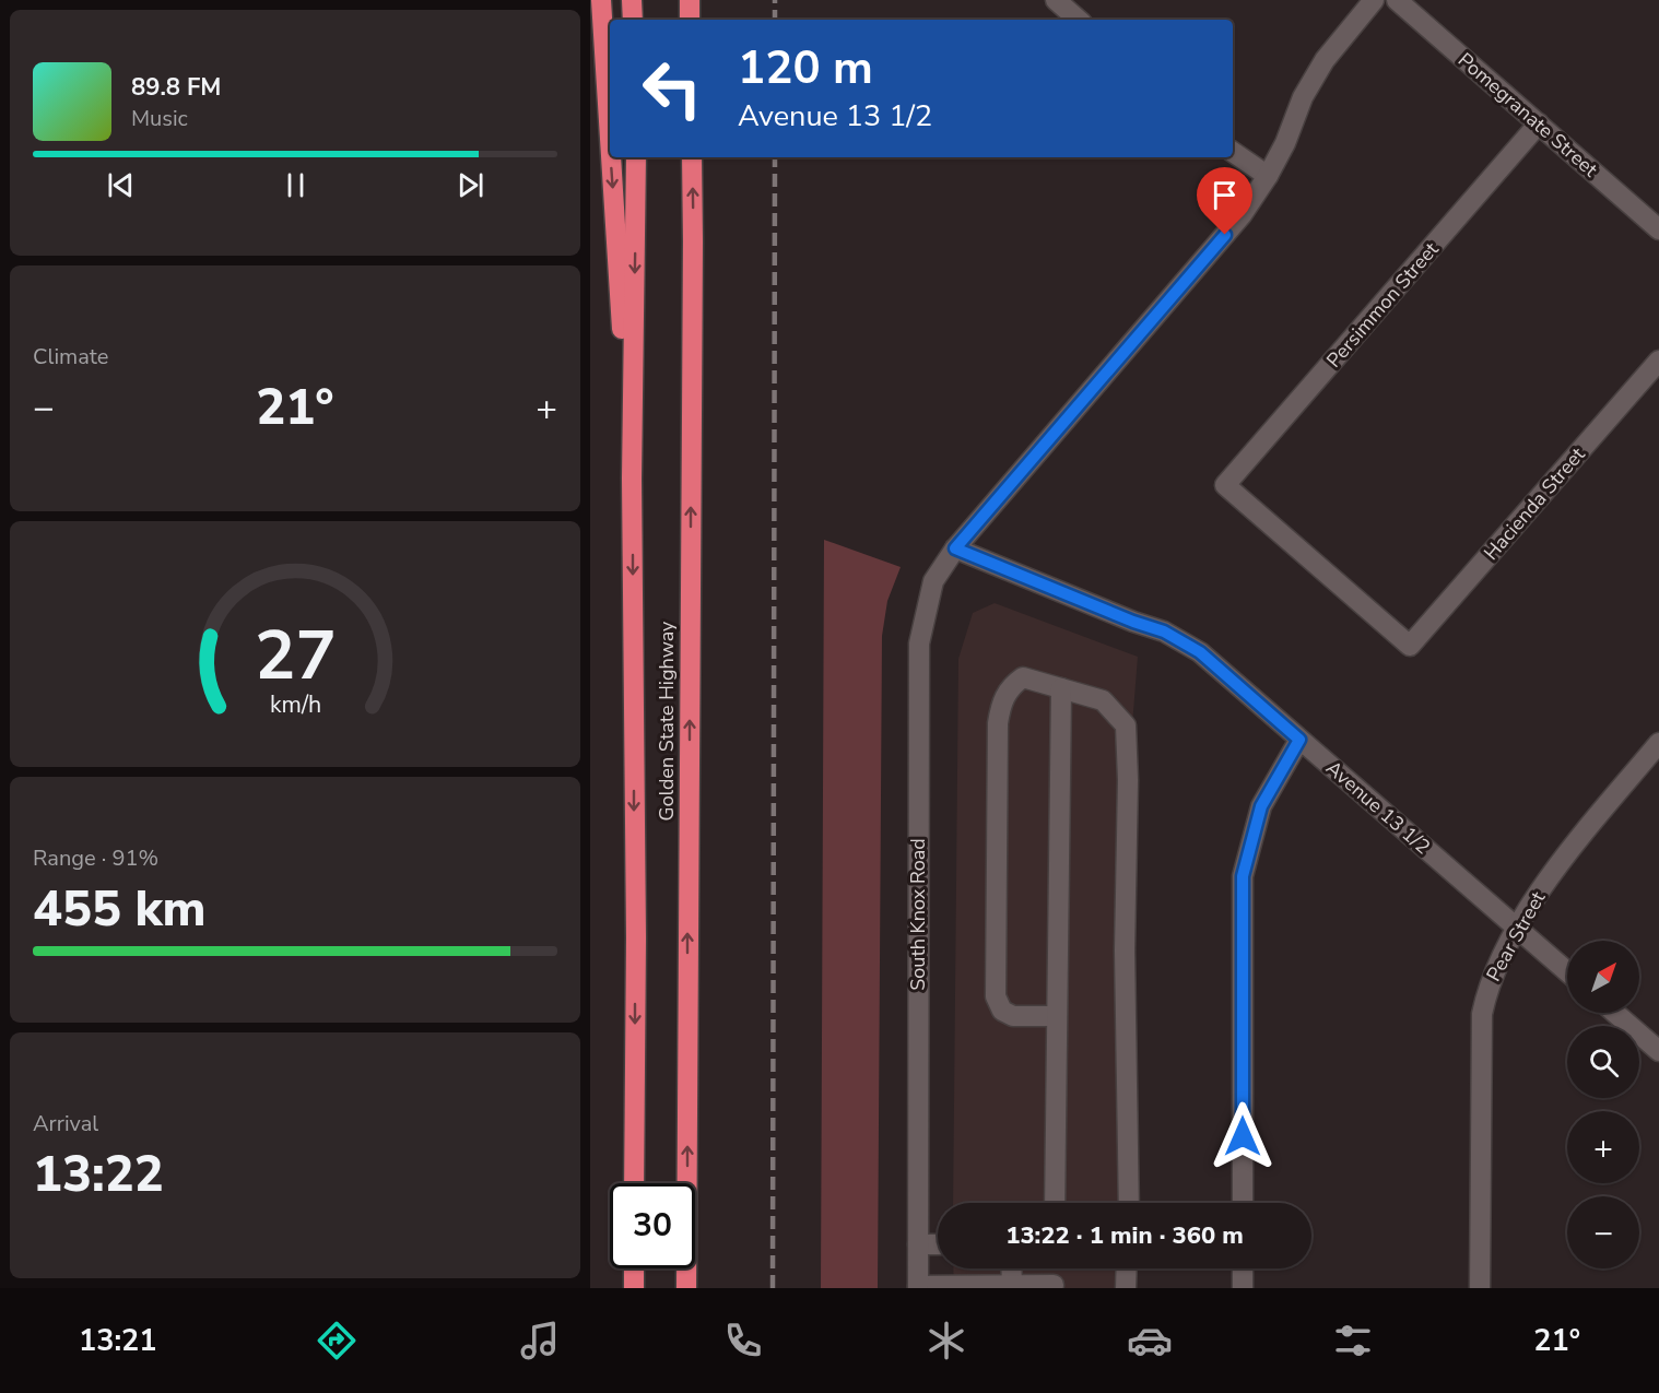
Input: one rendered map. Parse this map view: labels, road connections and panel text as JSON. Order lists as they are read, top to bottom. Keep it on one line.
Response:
{"streets":{"highway":["Golden State Highway"],"street":["Pomegranate Street","Persimmon Street","Hacienda Street","Avenue 13 1/2","South Knox Road","Pear Street"]},"crossings":[["Pomegranate Street","Persimmon Street"],["Persimmon Street","Hacienda Street"],["Avenue 13 1/2","South Knox Road"],["Avenue 13 1/2","Pear Street"]],"north":"top right","page":{"turn":["120 m","Avenue 13 1/2"],"song":["89.8 FM","Music"],"tile":["Climate",["Range · 91%","455 km"],["Arrival","13:22"]],"heat":["−","21°","+"],"map_buttons":["+","−"],"limit":"30","trip":"13:22 · 1 min · 360 m","tabs":["13:21","21°"],"gauge":["27","km/h"]}}
